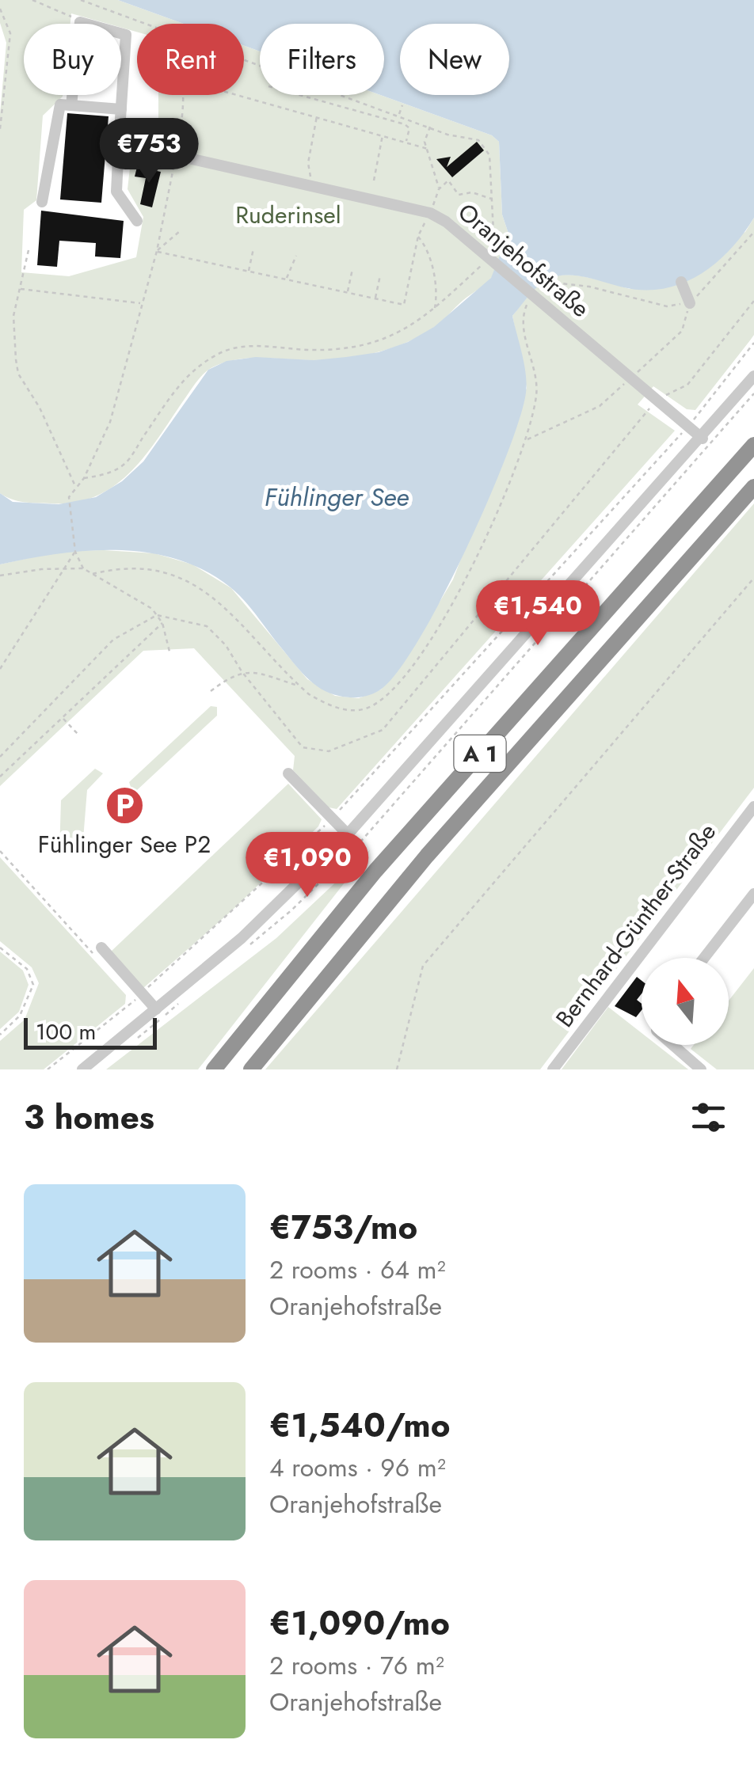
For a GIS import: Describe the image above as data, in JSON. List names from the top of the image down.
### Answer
{
  "streets": {
    "highway": ["A 1"],
    "street": ["Oranjehofstraße", "Bernhard-Günther-Straße"]
  },
  "water": ["Fühlinger See"],
  "parks": ["Ruderinsel"],
  "places": {
    "parking": ["Fühlinger See P2"]
  },
  "scale_bar": "100 m",
  "north": "top",
  "page": {
    "chip": [
      "Buy",
      "Rent",
      "Filters",
      "New"
    ],
    "price": ["€753", "€1,540", "€1,090"],
    "scale": "100 m",
    "heading": "3 homes",
    "list": [
      {
        "name": "€753/mo",
        "note": "2 rooms · 64 m² · Oranjehofstraße"
      },
      {
        "name": "€1,540/mo",
        "note": "4 rooms · 96 m² · Oranjehofstraße"
      },
      {
        "name": "€1,090/mo",
        "note": "2 rooms · 76 m² · Oranjehofstraße"
      }
    ]
  }
}
